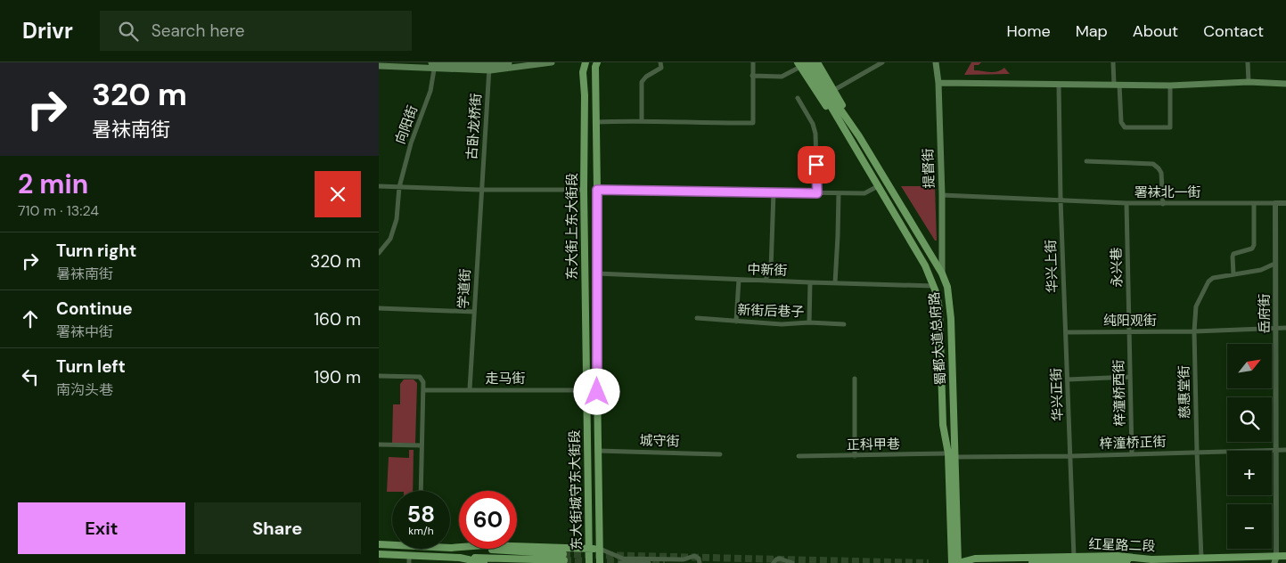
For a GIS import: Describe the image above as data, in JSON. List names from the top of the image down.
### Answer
{
  "streets": {
    "main road": [
      "提督街",
      "东大街上东大街段",
      "蜀都大道总府路",
      "东大街城守东大街段",
      "红星路二段"
    ],
    "street": [
      "向阳街",
      "古卧龙桥街",
      "署袜北一街",
      "华兴上街",
      "永兴巷",
      "中新街",
      "学道街",
      "新街后巷子",
      "岳府街",
      "纯阳观街",
      "走马街",
      "慈惠堂街",
      "梓潼桥西街",
      "华兴正街",
      "城守街",
      "梓潼桥正街",
      "正科甲巷"
    ]
  },
  "crossings": [
    ["古卧龙桥街", "学道街"],
    ["提督街", "署袜北一街"],
    ["提督街", "蜀都大道总府路"],
    ["署袜北一街", "华兴上街"],
    ["署袜北一街", "永兴巷"],
    ["署袜北一街", "岳府街"],
    ["东大街上东大街段", "中新街"],
    ["东大街上东大街段", "走马街"],
    ["东大街上东大街段", "东大街城守东大街段"],
    ["华兴上街", "纯阳观街"],
    ["华兴上街", "华兴正街"],
    ["永兴巷", "纯阳观街"],
    ["永兴巷", "梓潼桥西街"],
    ["中新街", "蜀都大道总府路"],
    ["学道街", "走马街"],
    ["岳府街", "纯阳观街"],
    ["岳府街", "梓潼桥正街"],
    ["岳府街", "红星路二段"],
    ["纯阳观街", "慈惠堂街"],
    ["纯阳观街", "梓潼桥西街"],
    ["纯阳观街", "华兴正街"],
    ["蜀都大道总府路", "梓潼桥正街"],
    ["蜀都大道总府路", "正科甲巷"],
    ["蜀都大道总府路", "红星路二段"],
    ["走马街", "东大街城守东大街段"],
    ["慈惠堂街", "梓潼桥正街"],
    ["慈惠堂街", "红星路二段"],
    ["梓潼桥西街", "梓潼桥正街"],
    ["华兴正街", "梓潼桥正街"],
    ["华兴正街", "红星路二段"],
    ["城守街", "东大街城守东大街段"],
    ["梓潼桥正街", "正科甲巷"]
  ],
  "north": "top right",
  "page": {
    "header": "Drivr",
    "search": "Search here",
    "nav": [
      "Home",
      "Map",
      "About",
      "Contact"
    ],
    "turn": ["320 m", "暑袜南街"],
    "heading": ["2 min", "710 m · 13:24"],
    "list": [
      {
        "name": "Turn right",
        "note": "暑袜南街",
        "value": "320 m"
      },
      {
        "name": "Continue",
        "note": "署袜中街",
        "value": "160 m"
      },
      {
        "name": "Turn left",
        "note": "南沟头巷",
        "value": "190 m"
      }
    ],
    "map_buttons": ["+", "−"],
    "speed": "58 km/h",
    "limit": "60",
    "buttons": ["Exit", "Share"]
  }
}
